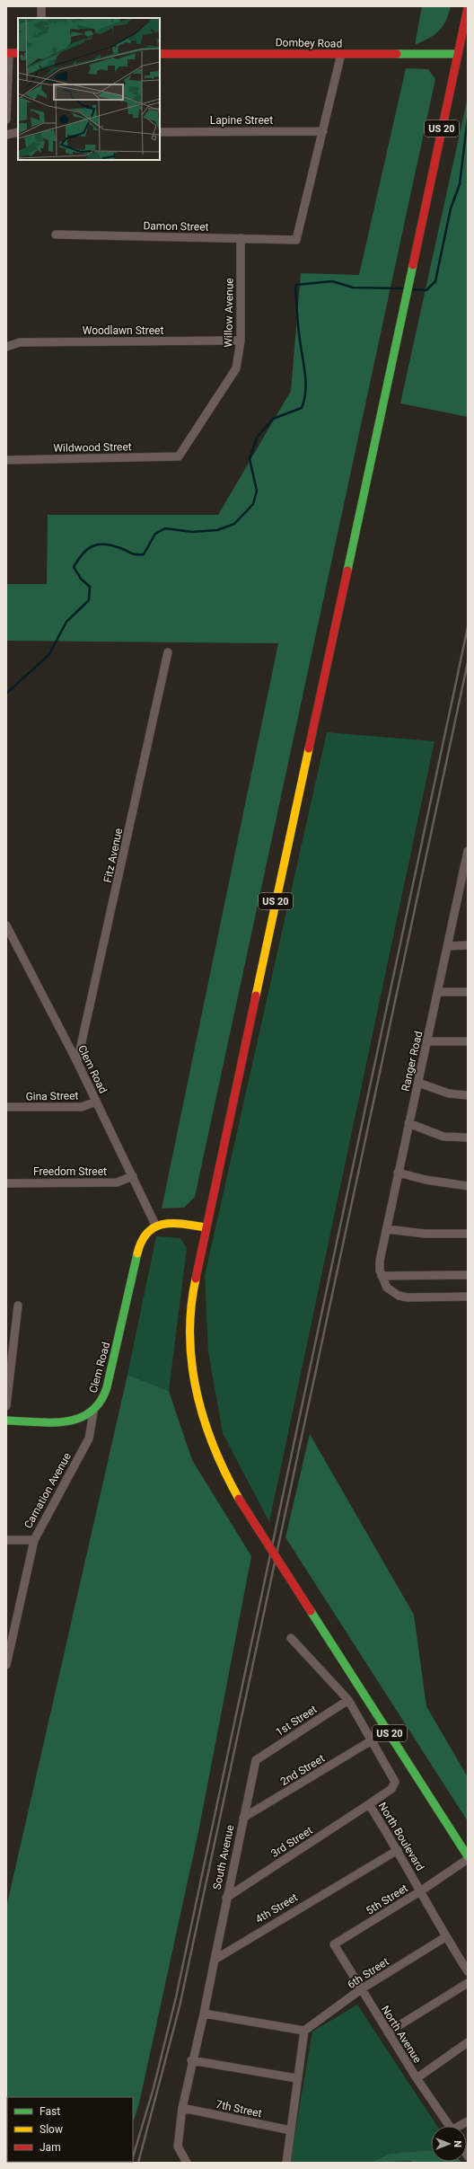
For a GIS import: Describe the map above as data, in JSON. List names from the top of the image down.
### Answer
{
  "streets": {
    "main road": ["Dombey Road", "US 20", "Clem Road"],
    "street": [
      "Lapine Street",
      "Damon Street",
      "Willow Avenue",
      "Woodlawn Street",
      "Wildwood Street",
      "Fitz Avenue",
      "Ranger Road",
      "Gina Street",
      "Freedom Street",
      "Carnation Avenue",
      "1st Street",
      "2nd Street",
      "North Boulevard",
      "3rd Street",
      "South Avenue",
      "5th Street",
      "4th Street",
      "6th Street",
      "North Avenue",
      "7th Street"
    ]
  },
  "crossings": [
    ["Dombey Road", "US 20"],
    ["Lapine Street", "Damon Street"],
    ["US 20", "5th Street"],
    ["Damon Street", "Willow Avenue"],
    ["Willow Avenue", "Woodlawn Street"],
    ["Willow Avenue", "Wildwood Street"],
    ["Fitz Avenue", "Clem Road"],
    ["Clem Road", "Gina Street"],
    ["Clem Road", "Freedom Street"],
    ["Clem Road", "Carnation Avenue"],
    ["1st Street", "North Boulevard"],
    ["1st Street", "South Avenue"],
    ["2nd Street", "North Boulevard"],
    ["2nd Street", "South Avenue"],
    ["North Boulevard", "3rd Street"],
    ["North Boulevard", "5th Street"],
    ["North Boulevard", "4th Street"],
    ["North Boulevard", "6th Street"],
    ["3rd Street", "South Avenue"],
    ["South Avenue", "4th Street"],
    ["5th Street", "North Avenue"],
    ["6th Street", "North Avenue"]
  ],
  "legend": ["Fast", "Slow", "Jam"],
  "north": "right"
}
